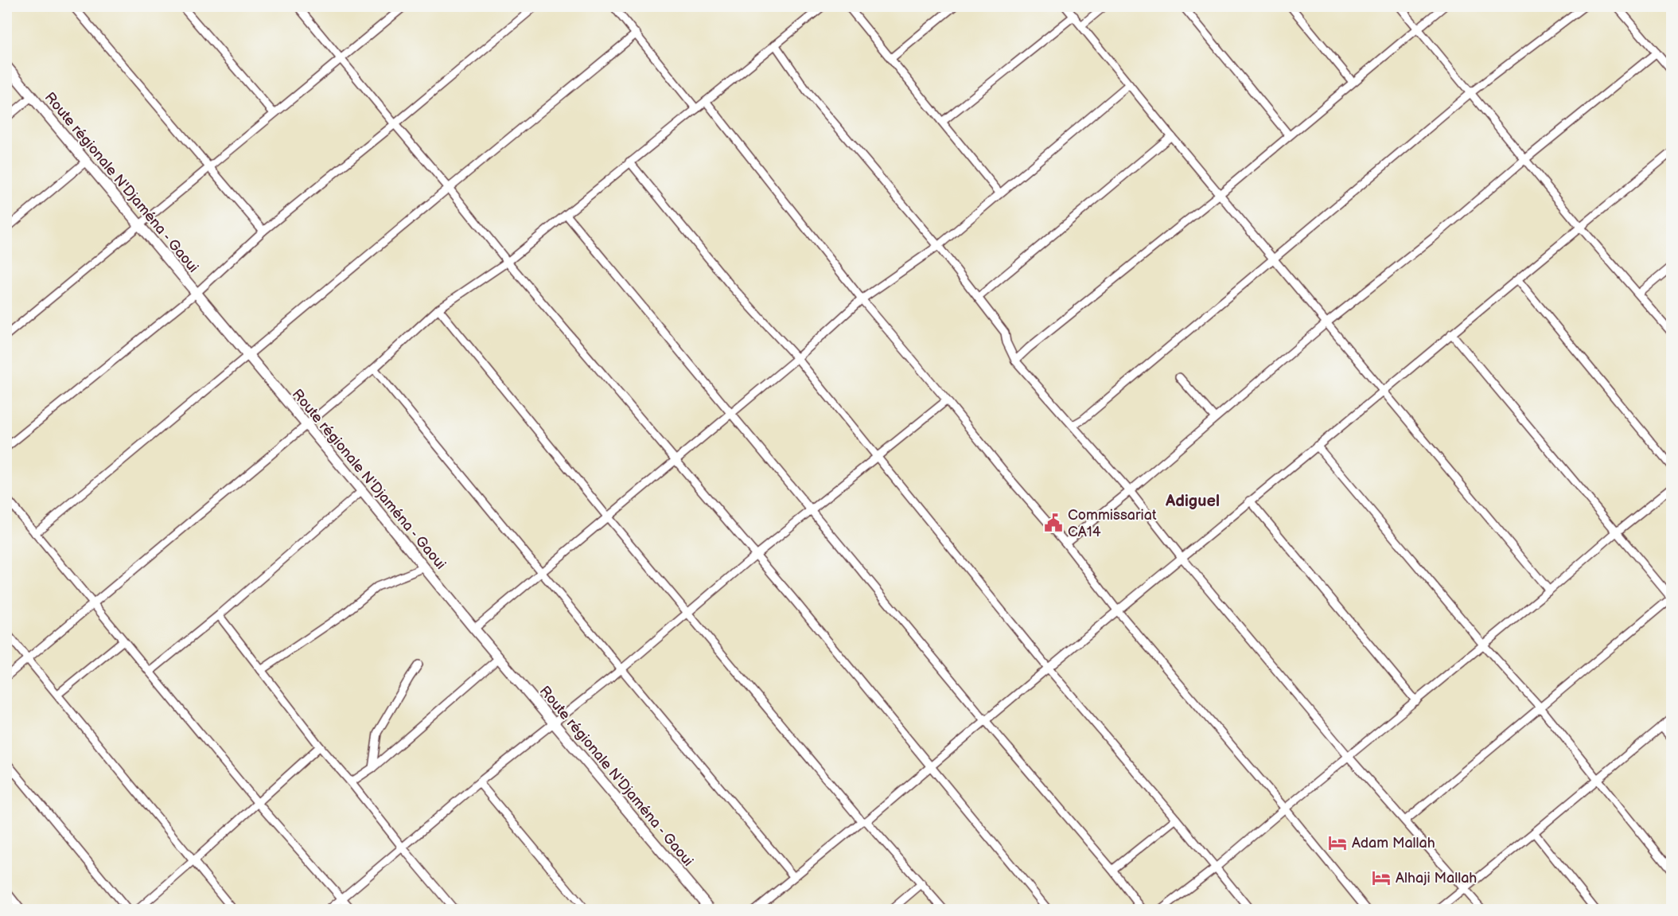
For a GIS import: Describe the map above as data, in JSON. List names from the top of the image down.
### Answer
{
  "streets": {
    "street": ["Route régionale N'Djaména - Gaoui"]
  },
  "districts": ["Adiguel"],
  "places": {
    "public building": ["Commissariat CA14"],
    "hotel": ["Adam Mallah", "Alhaji Mallah"]
  }
}
